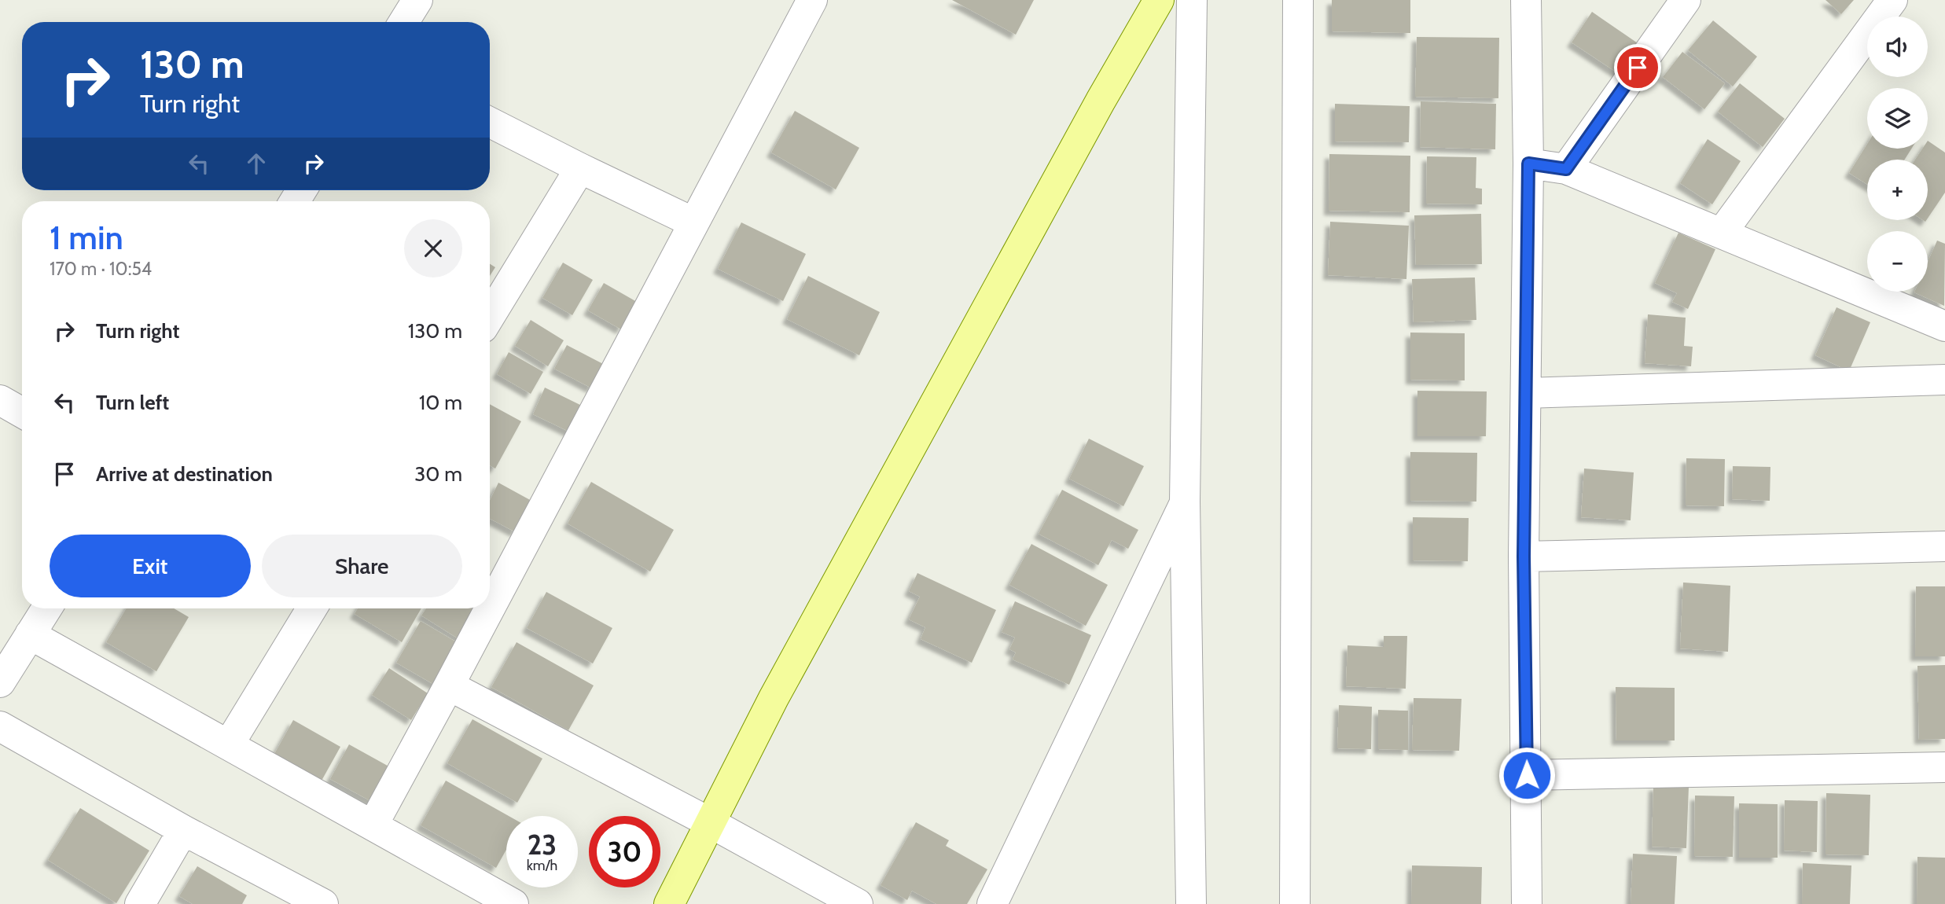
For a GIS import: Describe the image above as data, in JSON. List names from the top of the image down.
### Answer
{
  "page": {
    "map_buttons": ["+", "−"],
    "turn": ["130 m", "Turn right"],
    "heading": ["1 min", "170 m · 10:54"],
    "list": [
      {
        "name": "Turn right",
        "value": "130 m"
      },
      {
        "name": "Turn left",
        "value": "10 m"
      },
      {
        "name": "Arrive at destination",
        "value": "30 m"
      }
    ],
    "buttons": ["Exit", "Share"],
    "speed": "23 km/h",
    "limit": "30"
  }
}
